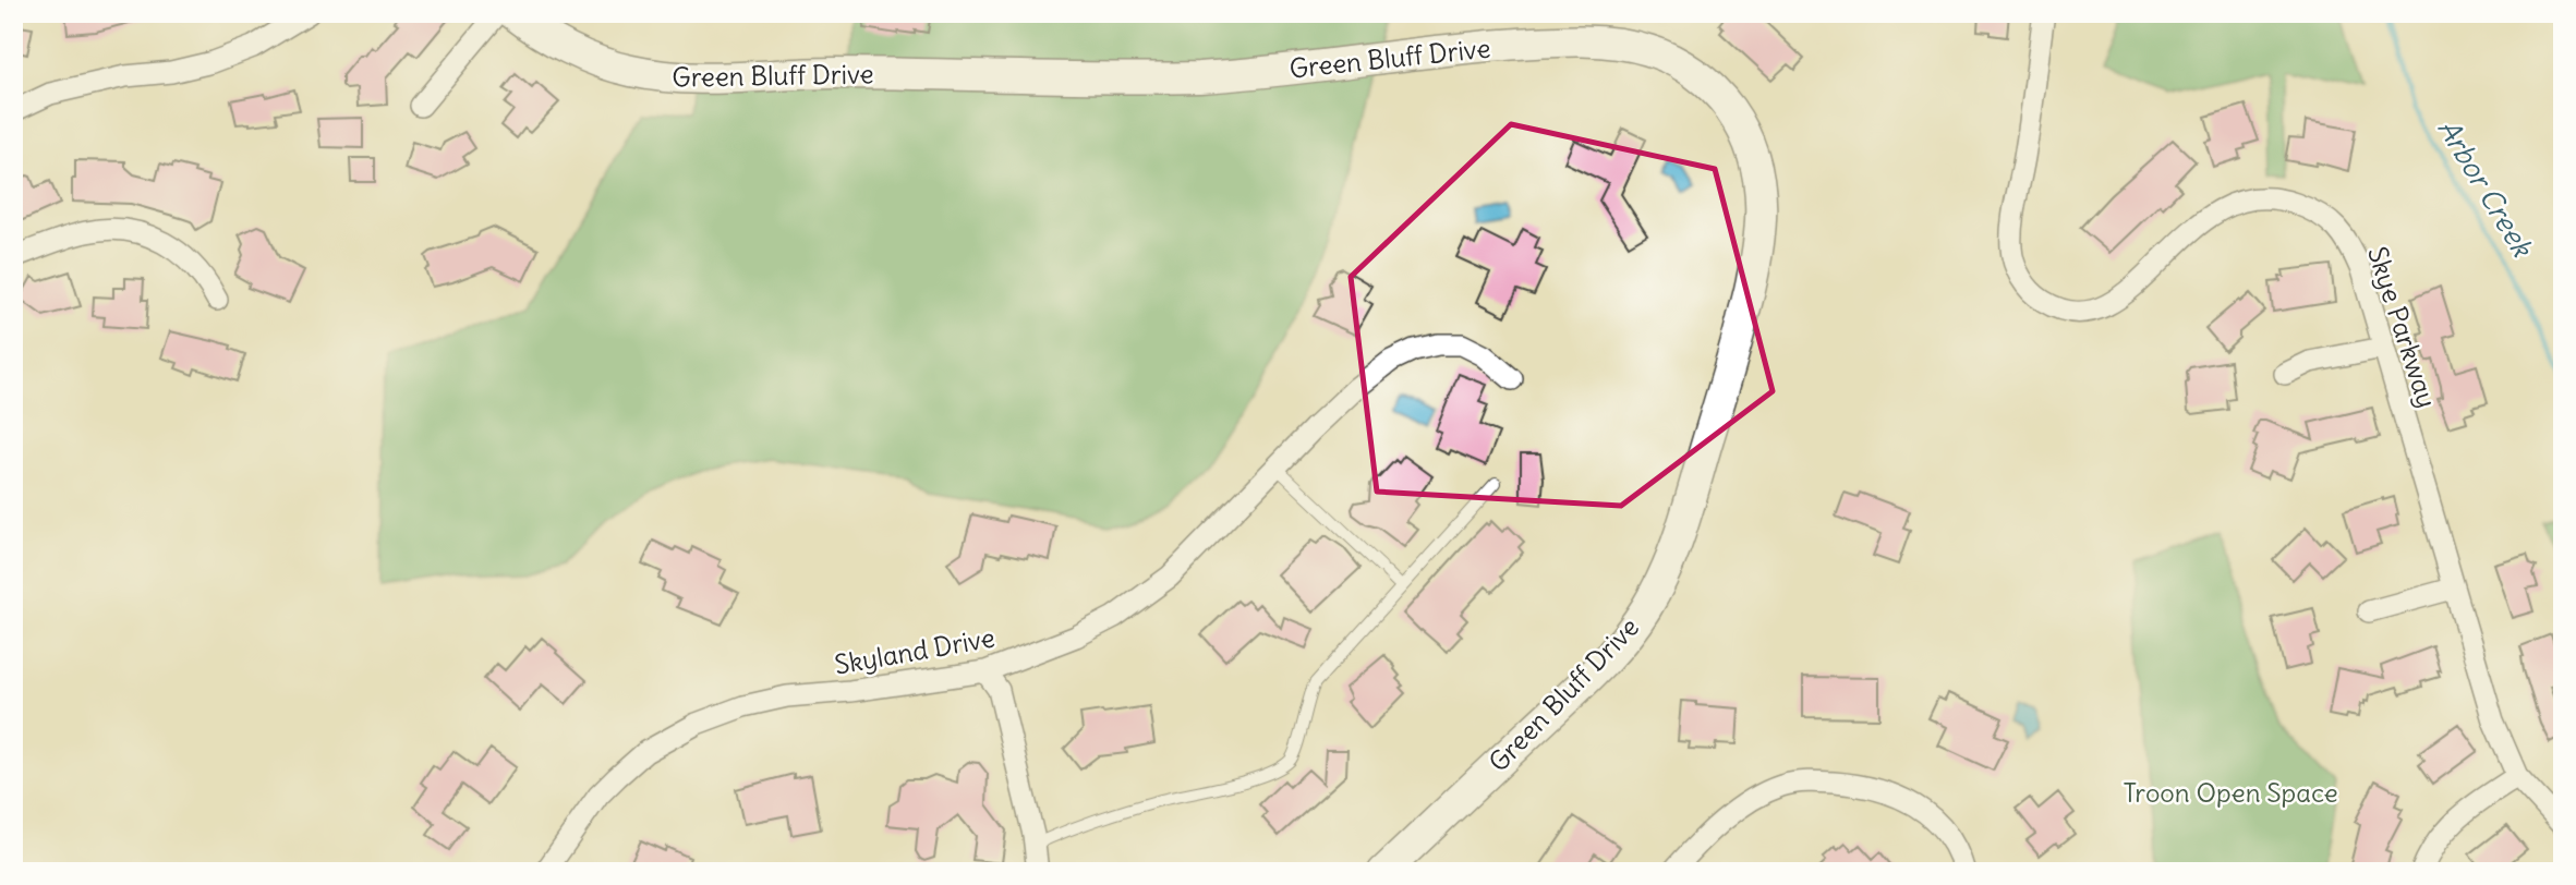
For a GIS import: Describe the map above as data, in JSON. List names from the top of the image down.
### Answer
{
  "streets": {
    "street": ["Green Bluff Drive", "Skye Parkway", "Skyland Drive"]
  },
  "water": ["Arbor Creek"],
  "parks": ["Troon Open Space"]
}
